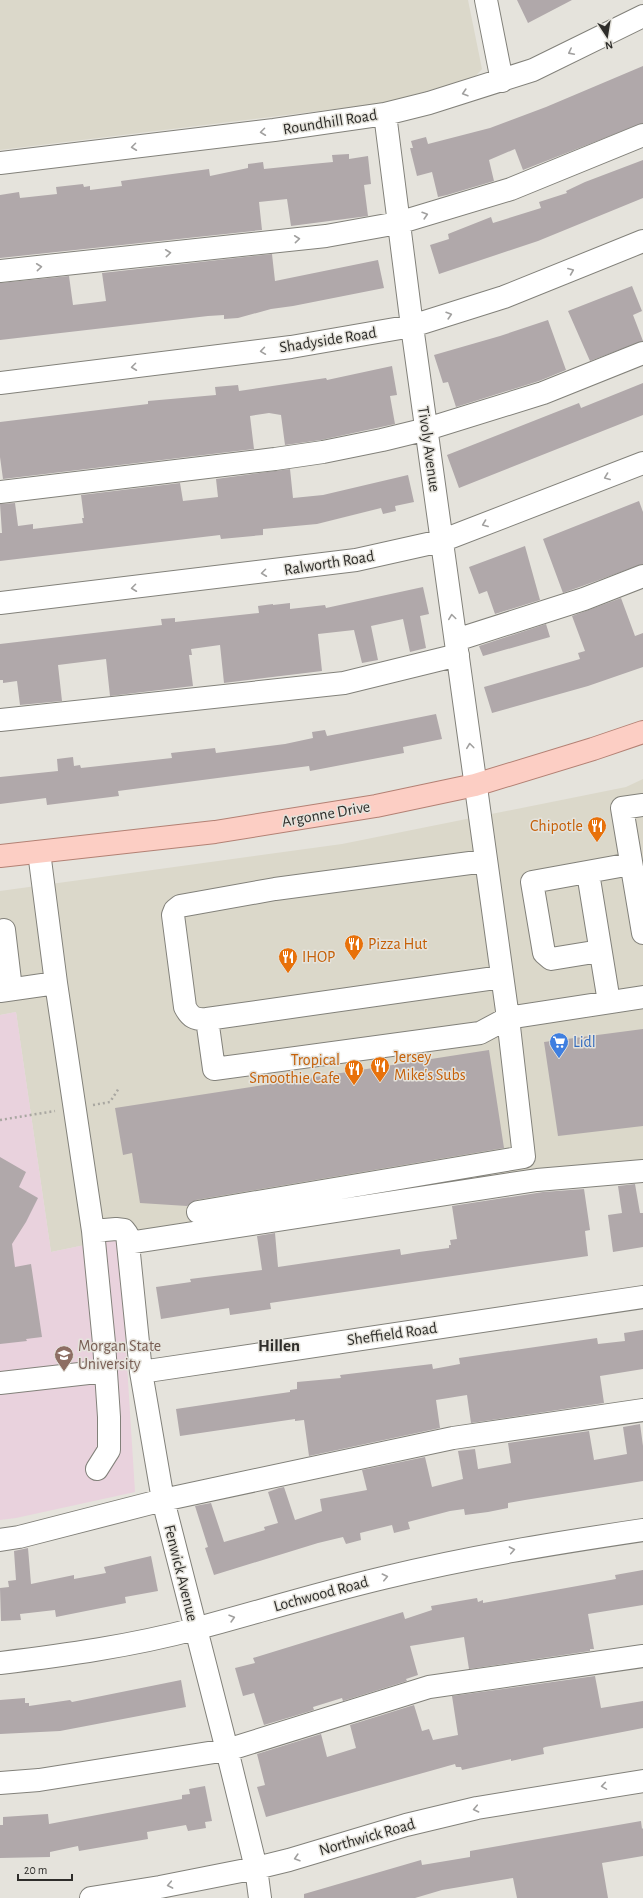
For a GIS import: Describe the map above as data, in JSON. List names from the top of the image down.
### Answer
{
  "streets": {
    "main road": ["Argonne Drive"],
    "street": [
      "Roundhill Road",
      "Shadyside Road",
      "Tivoly Avenue",
      "Ralworth Road",
      "Sheffield Road",
      "Fenwick Avenue",
      "Lochwood Road",
      "Northwick Road"
    ]
  },
  "crossings": [
    ["Roundhill Road", "Tivoly Avenue"],
    ["Shadyside Road", "Tivoly Avenue"],
    ["Tivoly Avenue", "Ralworth Road"],
    ["Tivoly Avenue", "Argonne Drive"],
    ["Sheffield Road", "Fenwick Avenue"],
    ["Fenwick Avenue", "Lochwood Road"],
    ["Fenwick Avenue", "Northwick Road"]
  ],
  "districts": ["Hillen"],
  "places": {
    "restaurant": [
      "Chipotle",
      "Pizza Hut",
      "IHOP",
      "Jersey Mike's Subs",
      "Tropical Smoothie Cafe"
    ],
    "supermarket": ["Lidl"],
    "school or university": ["Morgan State University"]
  },
  "scale_bar": "20 m",
  "north": "bottom"
}
